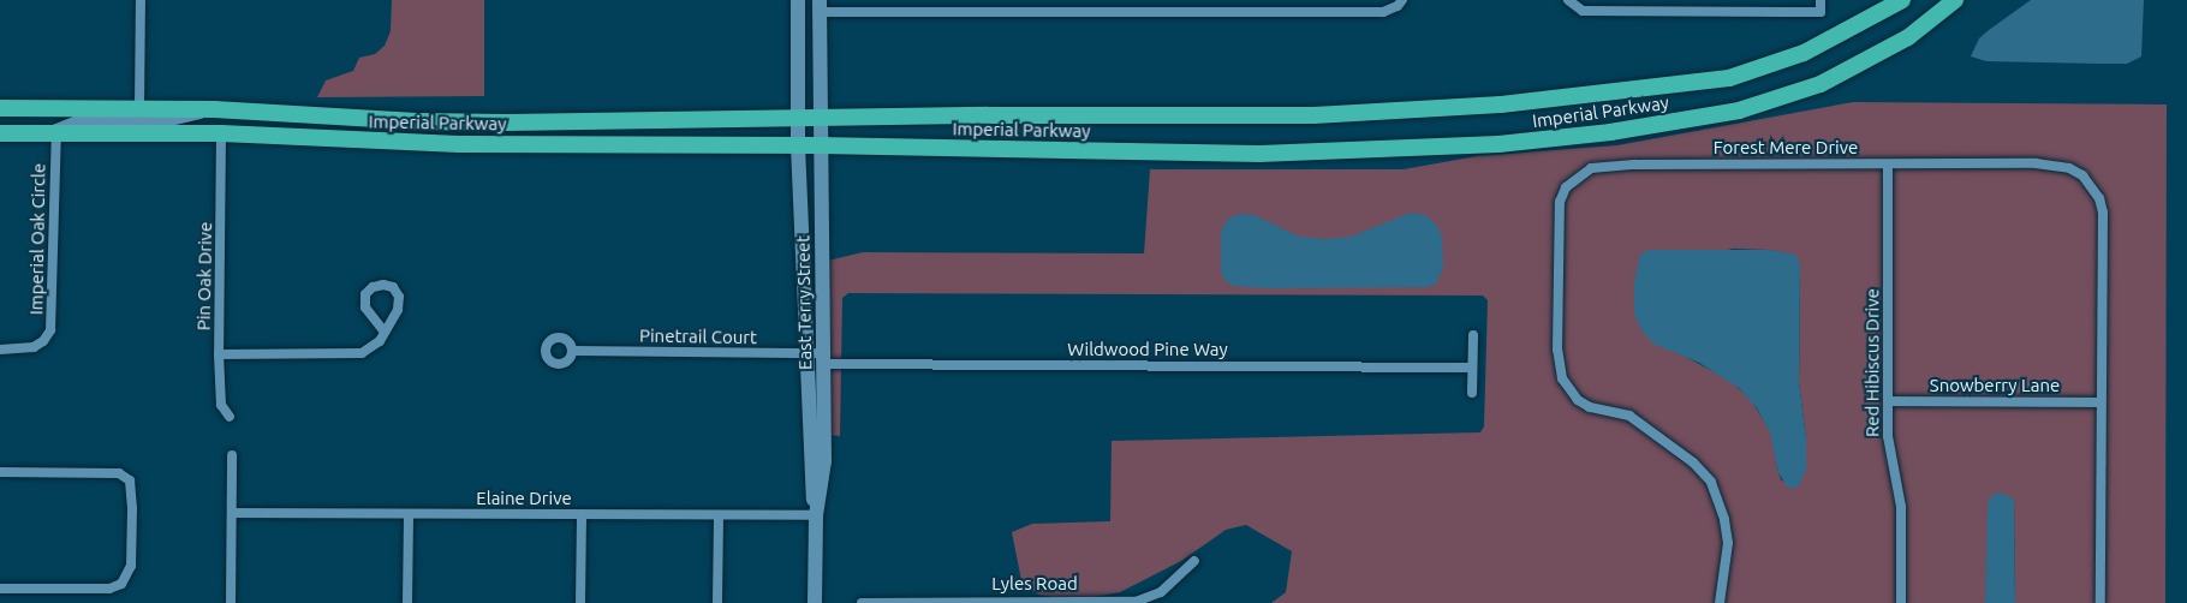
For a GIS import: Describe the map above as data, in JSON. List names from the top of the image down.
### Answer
{
  "streets": {
    "main road": ["Imperial Parkway"],
    "street": [
      "Forest Mere Drive",
      "Imperial Oak Circle",
      "Pin Oak Drive",
      "East Terry Street",
      "Pinetrail Court",
      "Wildwood Pine Way",
      "Red Hibiscus Drive",
      "Snowberry Lane",
      "Elaine Drive",
      "Lyles Road"
    ]
  },
  "crossings": [
    ["Imperial Parkway", "Imperial Oak Circle"],
    ["Imperial Parkway", "Pin Oak Drive"],
    ["Imperial Parkway", "East Terry Street"],
    ["Forest Mere Drive", "Red Hibiscus Drive"],
    ["Forest Mere Drive", "Snowberry Lane"],
    ["East Terry Street", "Pinetrail Court"],
    ["East Terry Street", "Wildwood Pine Way"],
    ["East Terry Street", "Elaine Drive"],
    ["Pinetrail Court", "Wildwood Pine Way"],
    ["Red Hibiscus Drive", "Snowberry Lane"]
  ]
}
